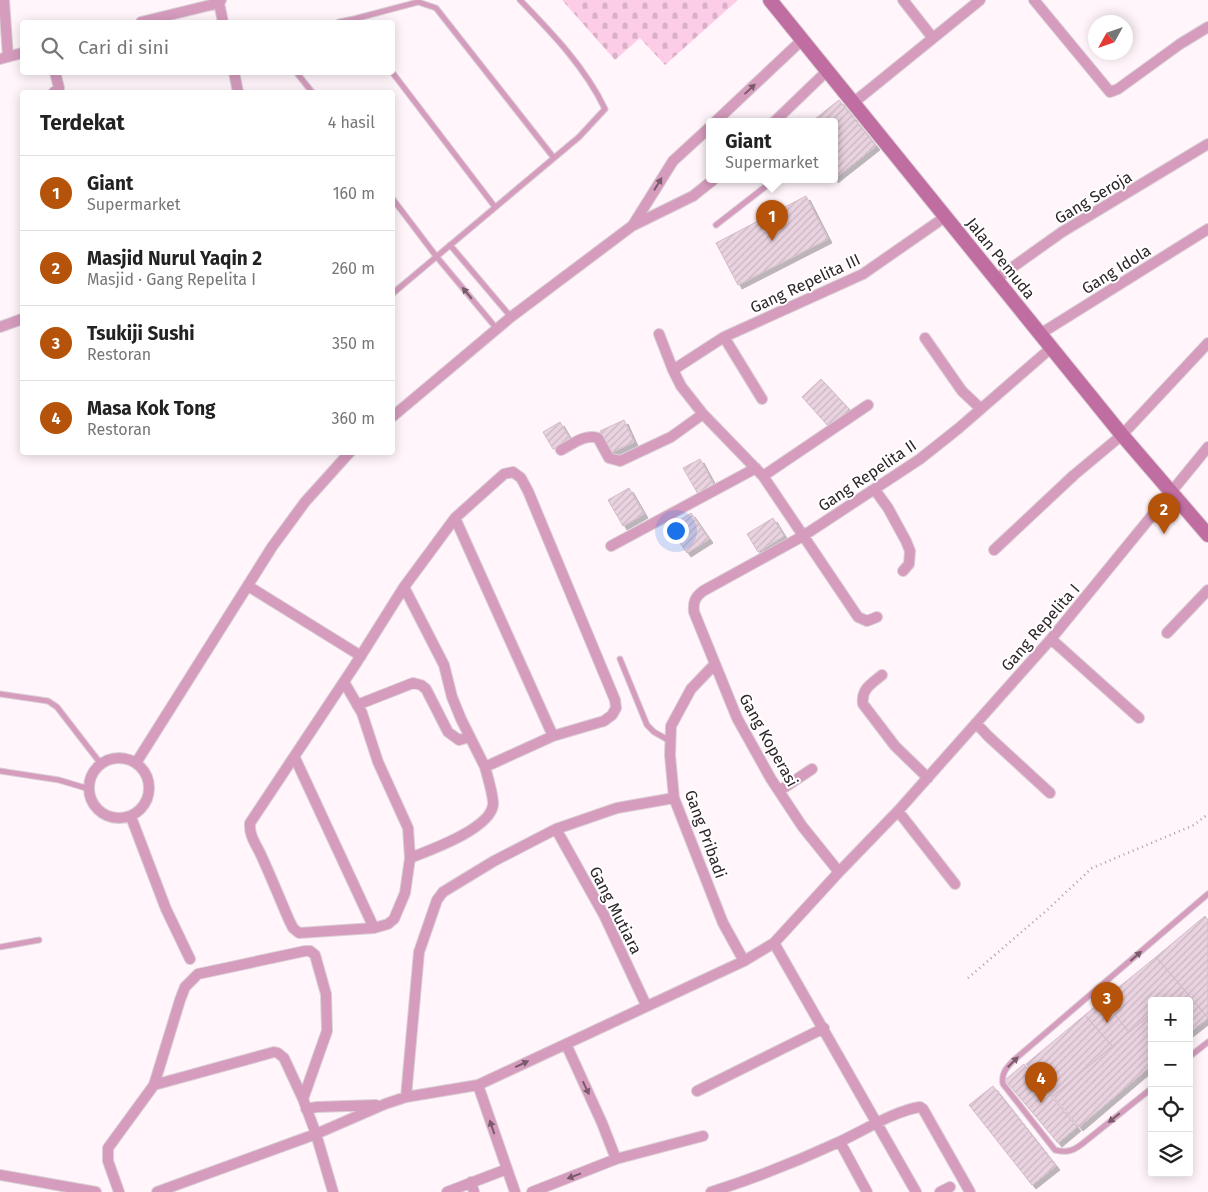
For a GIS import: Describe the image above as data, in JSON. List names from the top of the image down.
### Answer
{
  "streets": {
    "main road": ["Jalan Pemuda"],
    "street": [
      "Gang Seroja",
      "Gang Idola",
      "Gang Repelita III",
      "Gang Repelita II",
      "Gang Repelita I",
      "Gang Koperasi",
      "Gang Pribadi",
      "Gang Mutiara"
    ]
  },
  "crossings": [
    ["Gang Seroja", "Jalan Pemuda"],
    ["Jalan Pemuda", "Gang Idola"],
    ["Jalan Pemuda", "Gang Repelita III"],
    ["Jalan Pemuda", "Gang Repelita II"],
    ["Jalan Pemuda", "Gang Repelita I"],
    ["Gang Repelita II", "Gang Koperasi"],
    ["Gang Repelita I", "Gang Koperasi"],
    ["Gang Repelita I", "Gang Pribadi"],
    ["Gang Repelita I", "Gang Mutiara"],
    ["Gang Koperasi", "Gang Pribadi"]
  ],
  "north": "bottom left",
  "page": {
    "search": "Cari di sini",
    "heading": ["Terdekat", "4 hasil"],
    "popup": ["Giant", "Supermarket"],
    "list": [
      {
        "mark": "1",
        "name": "Giant",
        "note": "Supermarket",
        "value": "160 m"
      },
      {
        "mark": "2",
        "name": "Masjid Nurul Yaqin 2",
        "note": "Masjid · Gang Repelita I",
        "value": "260 m"
      },
      {
        "mark": "3",
        "name": "Tsukiji Sushi",
        "note": "Restoran",
        "value": "350 m"
      },
      {
        "mark": "4",
        "name": "Masa Kok Tong",
        "note": "Restoran",
        "value": "360 m"
      }
    ],
    "pins": [
      "1",
      "2",
      "3",
      "4"
    ],
    "map_buttons": ["+", "−"]
  }
}
